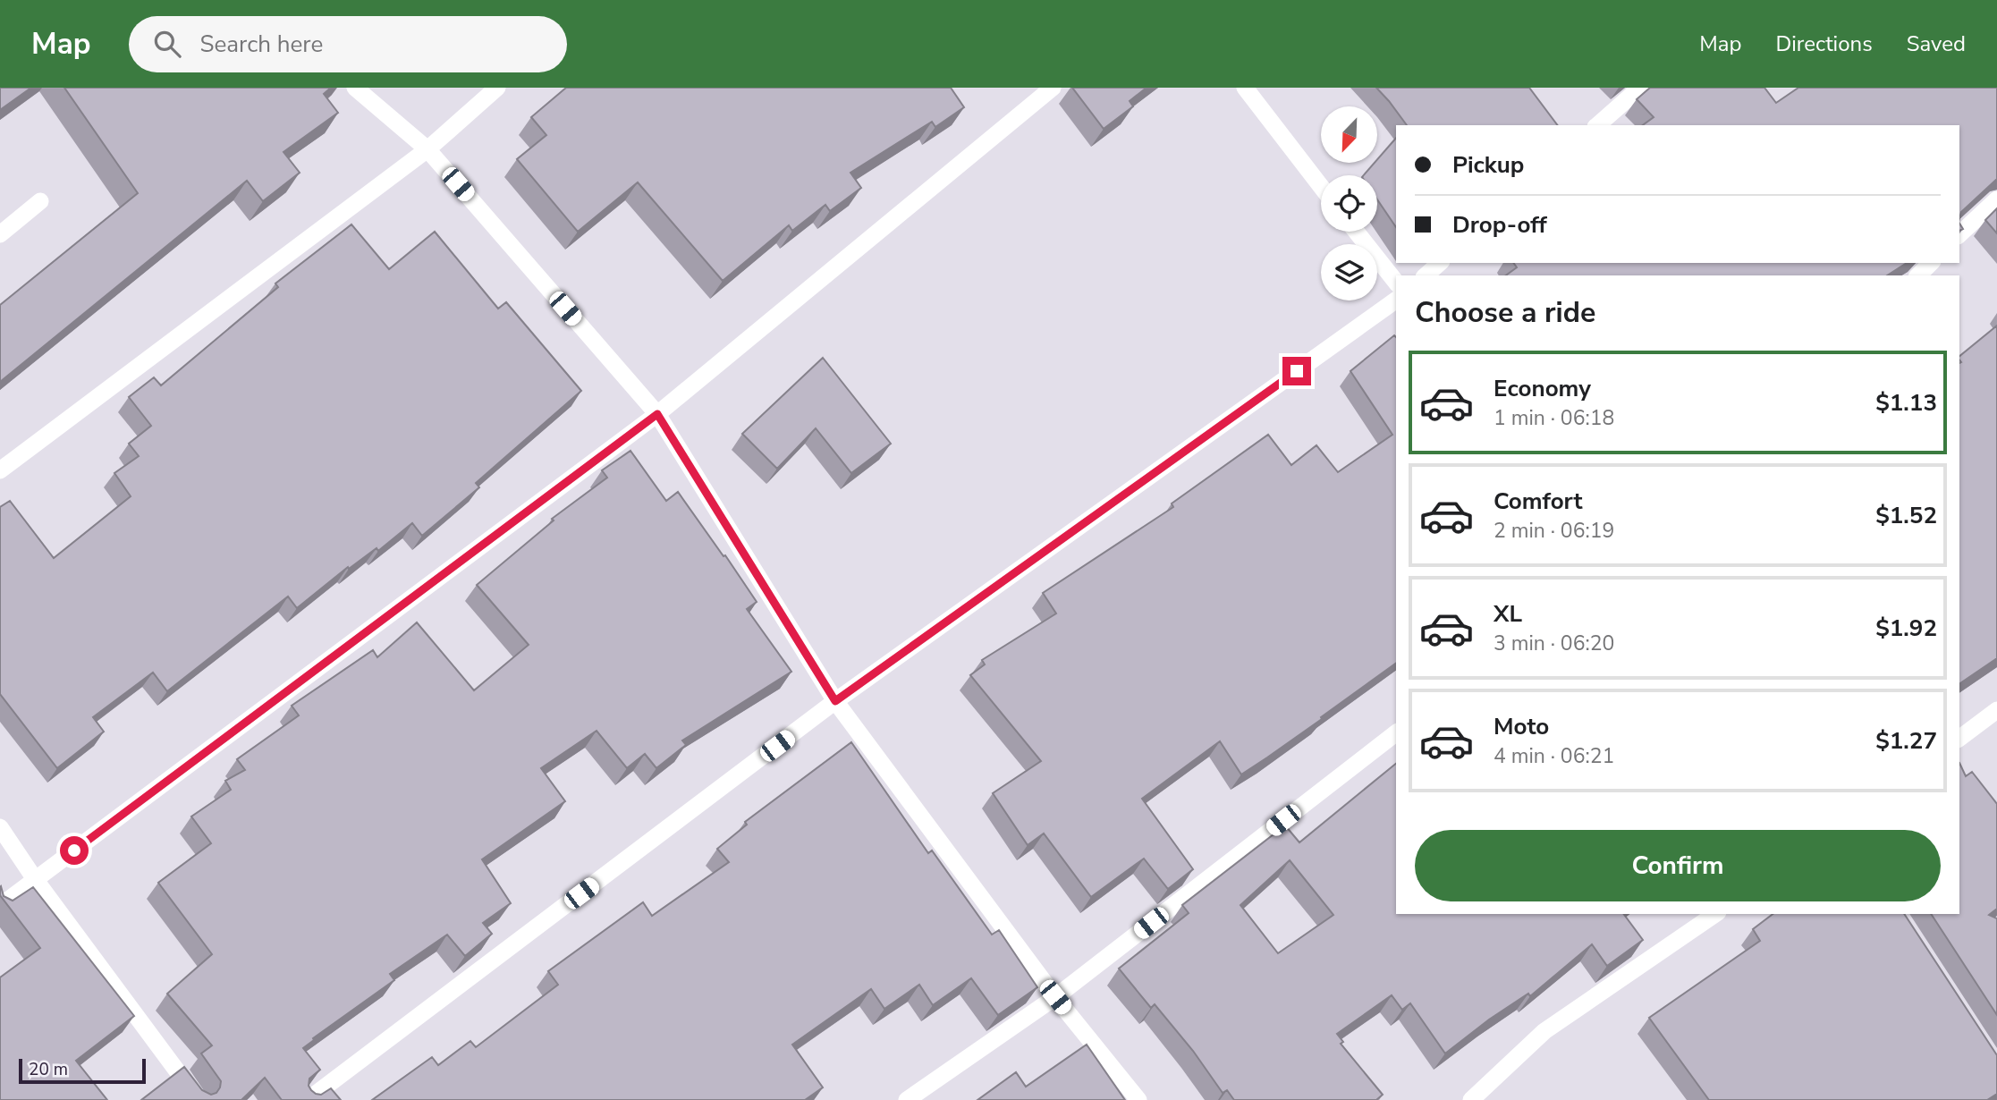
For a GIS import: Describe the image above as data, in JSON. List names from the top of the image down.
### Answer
{
  "scale_bar": "20 m",
  "north": "bottom left",
  "page": {
    "header": "Map",
    "search": "Search here",
    "nav": ["Map", "Directions", "Saved"],
    "banner": ["Pickup", "Drop-off"],
    "heading": "Choose a ride",
    "list": [
      {
        "name": "Economy",
        "note": "1 min · 06:18",
        "value": "$1.13"
      },
      {
        "name": "Comfort",
        "note": "2 min · 06:19",
        "value": "$1.52"
      },
      {
        "name": "XL",
        "note": "3 min · 06:20",
        "value": "$1.92"
      },
      {
        "name": "Moto",
        "note": "4 min · 06:21",
        "value": "$1.27"
      }
    ],
    "buttons": "Confirm",
    "scale": "20 m"
  }
}
